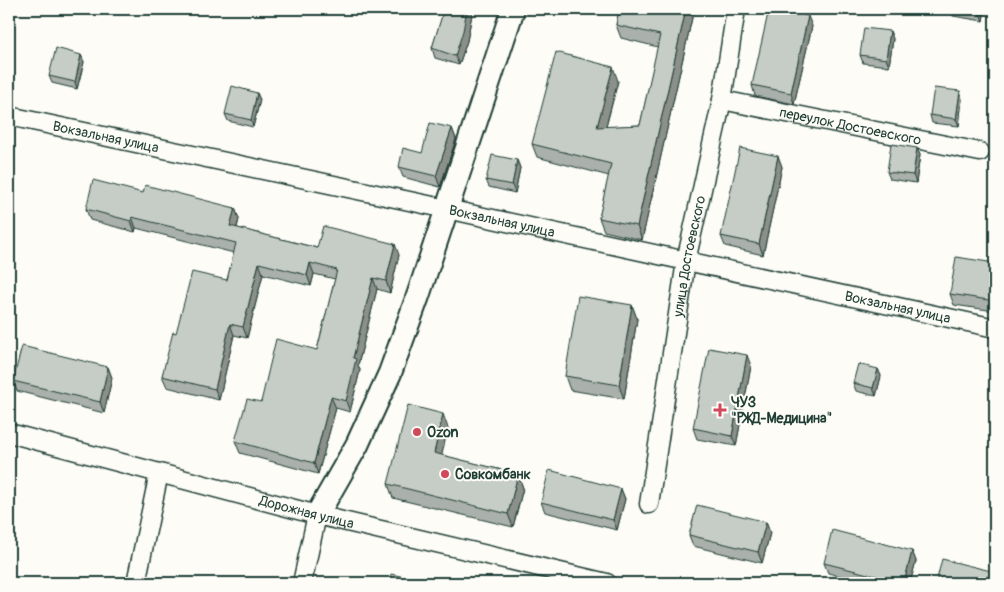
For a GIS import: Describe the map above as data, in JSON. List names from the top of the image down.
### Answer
{
  "streets": {
    "street": [
      "переулок Достоевского",
      "Вокзальная улица",
      "улица Достоевского",
      "Дорожная улица"
    ]
  },
  "crossings": [
    ["переулок Достоевского", "улица Достоевского"],
    ["Вокзальная улица", "улица Достоевского"]
  ],
  "places": {
    "health": ["ЧУЗ \"РЖД-Медицина\""],
    "other": ["Ozon", "Совкомбанк"]
  }
}
